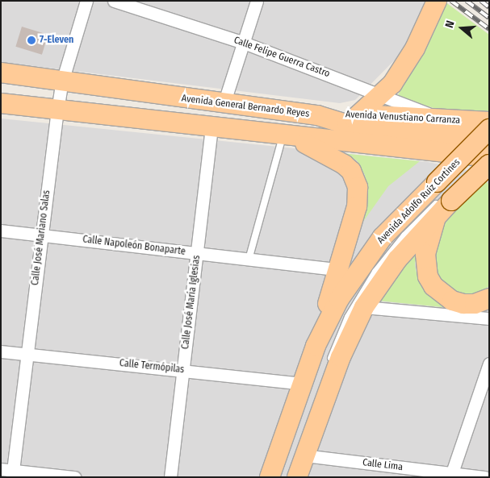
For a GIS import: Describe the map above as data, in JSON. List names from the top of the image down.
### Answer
{
  "streets": {
    "main road": ["Avenida General Bernardo Reyes", "Avenida Venustiano Carranza", "Avenida Adolfo Ruíz Cortines"],
    "street": [
      "Calle Felipe Guerra Castro",
      "Calle José Mariano Salas",
      "Calle Napoleón Bonaparte",
      "Calle José María Iglesias",
      "Calle Termópilas",
      "Calle Lima"
    ]
  },
  "crossings": [
    ["Calle Felipe Guerra Castro", "Avenida Venustiano Carranza"],
    ["Avenida General Bernardo Reyes", "Avenida Venustiano Carranza"],
    ["Avenida General Bernardo Reyes", "Calle José Mariano Salas"],
    ["Avenida Adolfo Ruíz Cortines", "Calle Termópilas"],
    ["Avenida Adolfo Ruíz Cortines", "Calle Lima"],
    ["Calle José Mariano Salas", "Calle Napoleón Bonaparte"],
    ["Calle José Mariano Salas", "Calle Termópilas"],
    ["Calle Napoleón Bonaparte", "Calle José María Iglesias"],
    ["Calle José María Iglesias", "Calle Termópilas"]
  ],
  "places": ["7-Eleven"],
  "north": "left"
}
